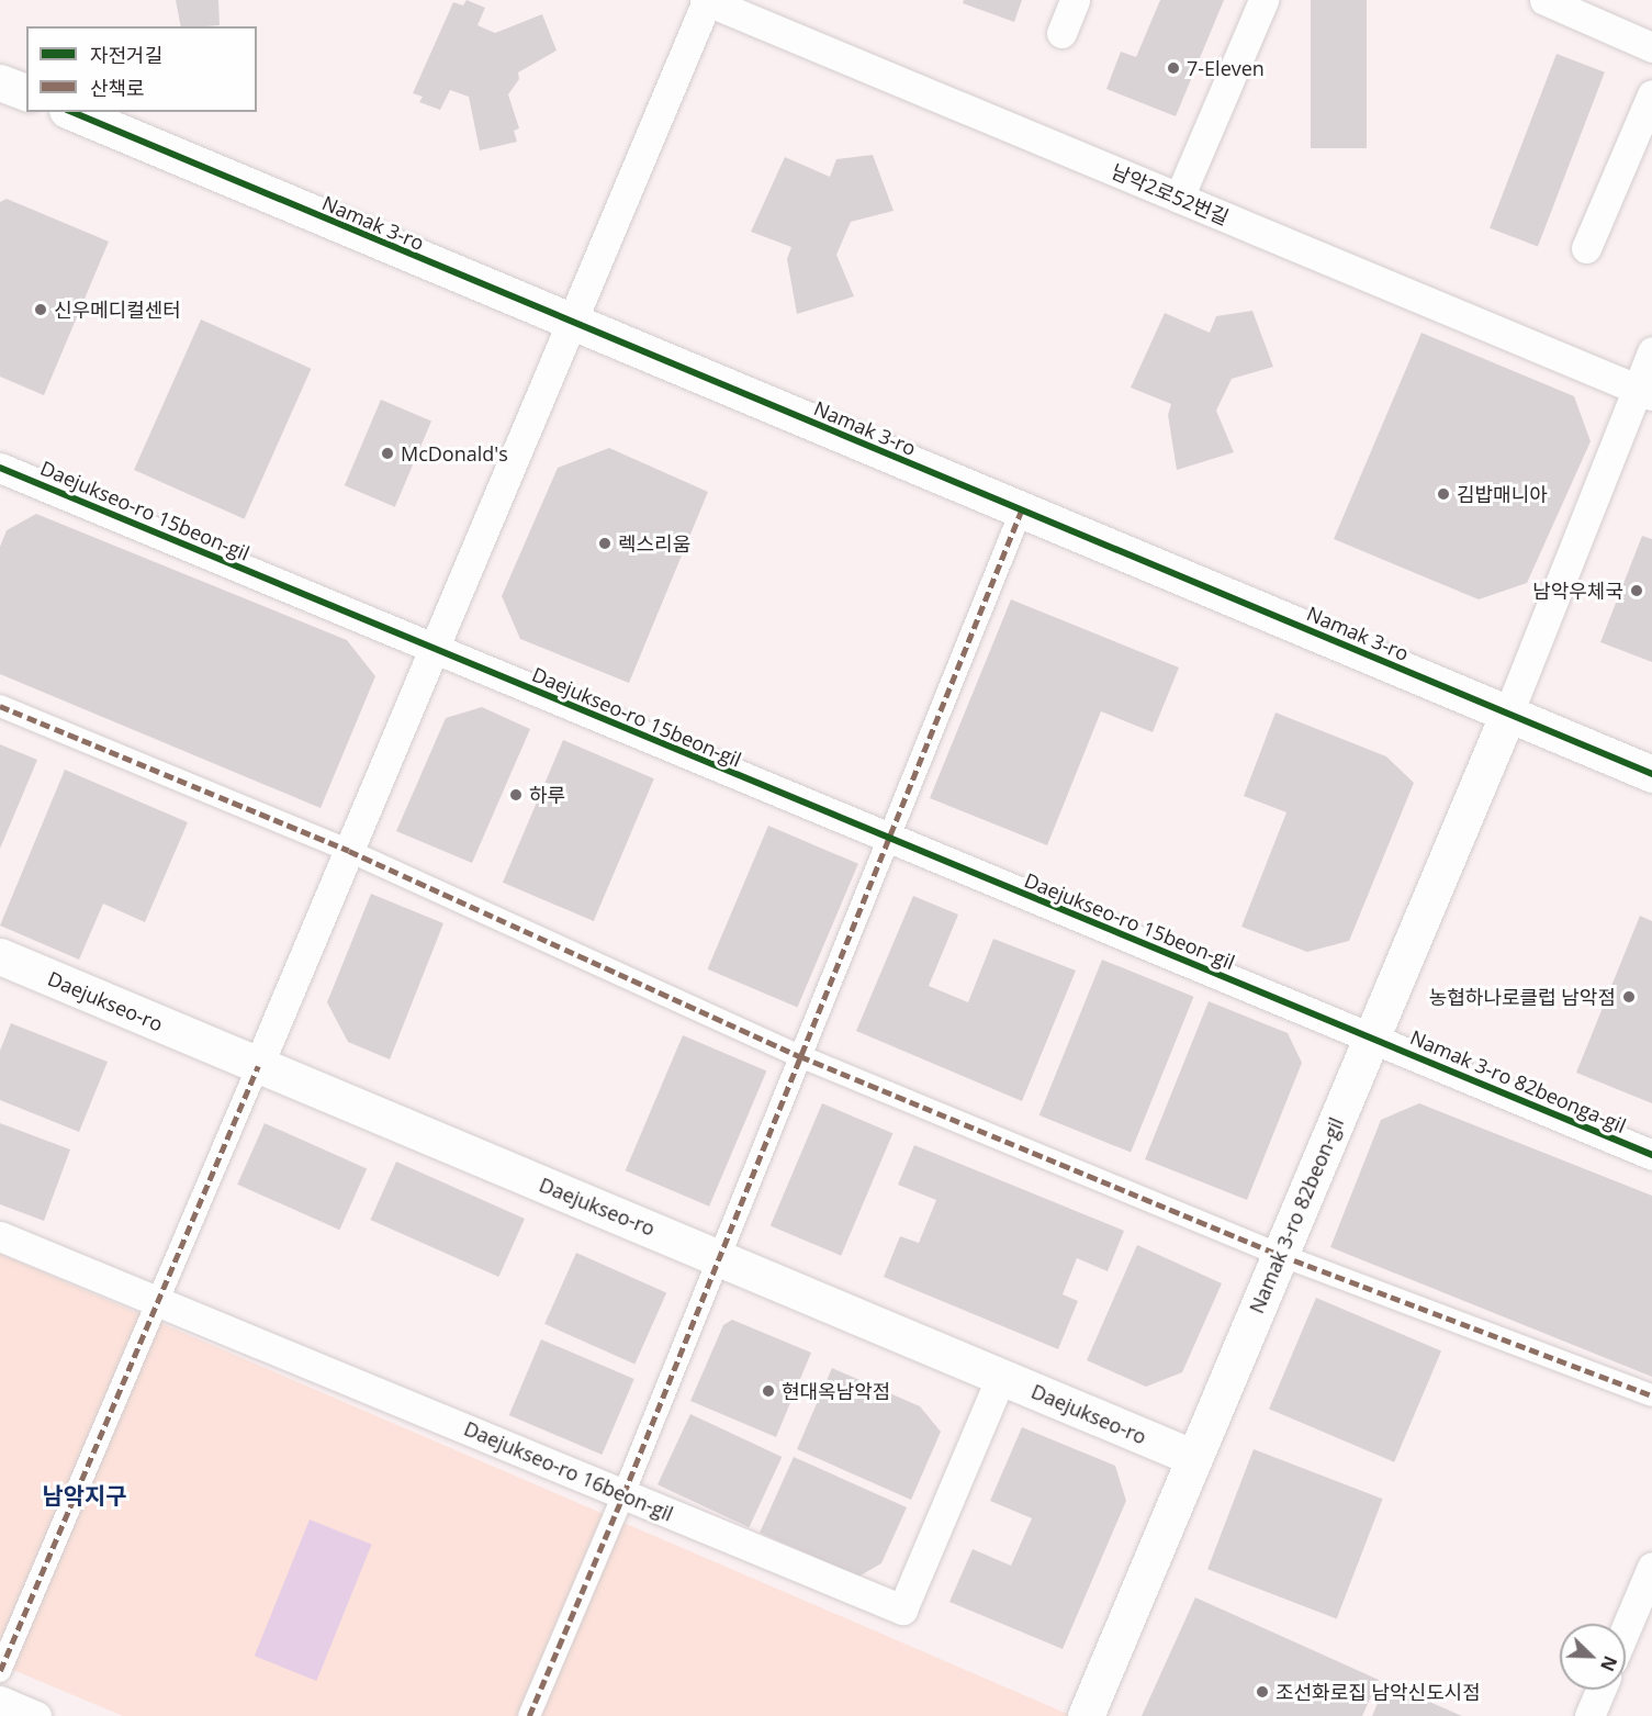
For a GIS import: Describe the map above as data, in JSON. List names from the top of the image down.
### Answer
{
  "streets": {
    "street": [
      "남악2로52번길",
      "Namak 3-ro",
      "Daejukseo-ro 15beon-gil",
      "Daejukseo-ro",
      "Namak 3-ro 82beonga-gil",
      "Namak 3-ro 82beon-gil",
      "Daejukseo-ro 16beon-gil"
    ]
  },
  "crossings": [
    ["Namak 3-ro", "Namak 3-ro 82beon-gil"],
    ["Daejukseo-ro 15beon-gil", "Namak 3-ro 82beonga-gil"],
    ["Daejukseo-ro 15beon-gil", "Namak 3-ro 82beon-gil"],
    ["Daejukseo-ro", "Namak 3-ro 82beon-gil"],
    ["Daejukseo-ro", "Daejukseo-ro 16beon-gil"],
    ["Namak 3-ro 82beonga-gil", "Namak 3-ro 82beon-gil"]
  ],
  "districts": ["남악지구"],
  "places": [
    "7-Eleven",
    "신우메디컬센터",
    "McDonald's",
    "김밥매니아",
    "렉스리움",
    "남악우체국",
    "하루",
    "농협하나로클럽 남악점",
    "현대옥남악점",
    "조선화로집 남악신도시점"
  ],
  "legend": ["자전거길", "산책로"],
  "north": "bottom right"
}
